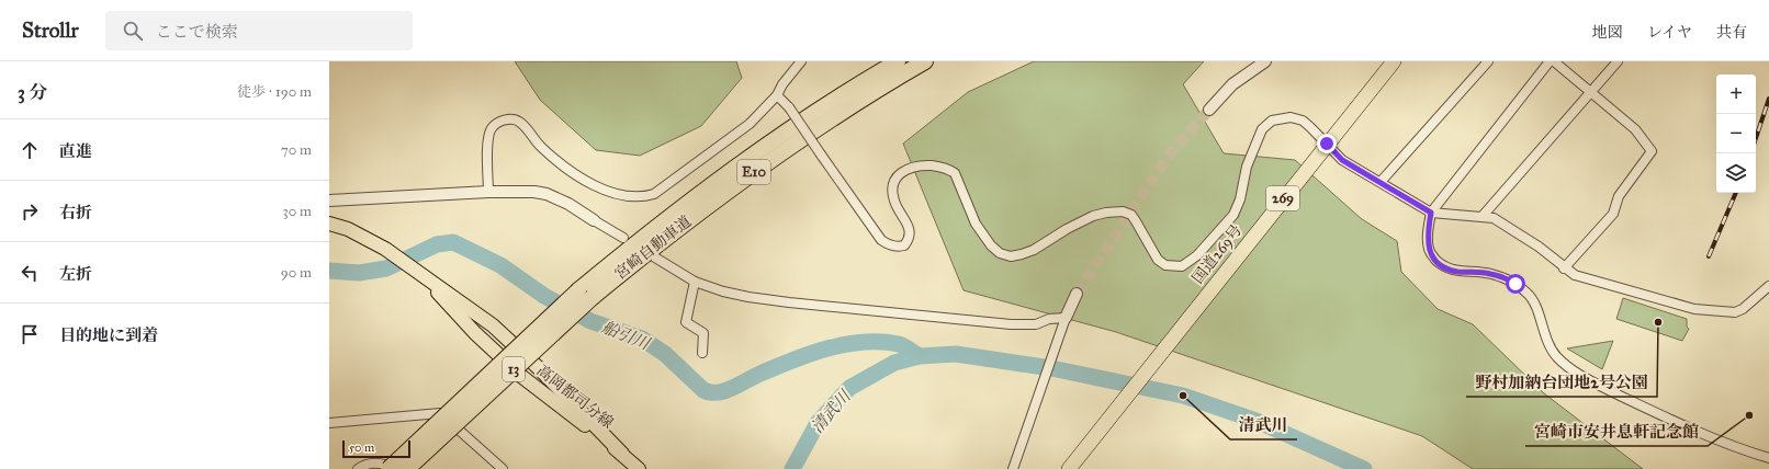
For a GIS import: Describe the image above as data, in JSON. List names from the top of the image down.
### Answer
{
  "streets": {
    "highway": [
      "E10",
      "269",
      "宮崎自動車道",
      "国道269号"
    ],
    "main road": ["13", "高岡都司分線"]
  },
  "water": ["船引川", "清武川"],
  "places": ["野村加納台団地2号公園", "清武川", "宮崎市安井息軒記念館"],
  "scale_bar": "50 m",
  "page": {
    "header": "Strollr",
    "search": "ここで検索",
    "nav": ["地図", "レイヤ", "共有"],
    "heading": ["3 分", "徒歩 · 190 m"],
    "map_buttons": ["+", "−"],
    "list": [
      ["直進", "70 m"],
      ["右折", "30 m"],
      ["左折", "90 m"],
      "目的地に到着"
    ],
    "scale": "50 m"
  }
}
